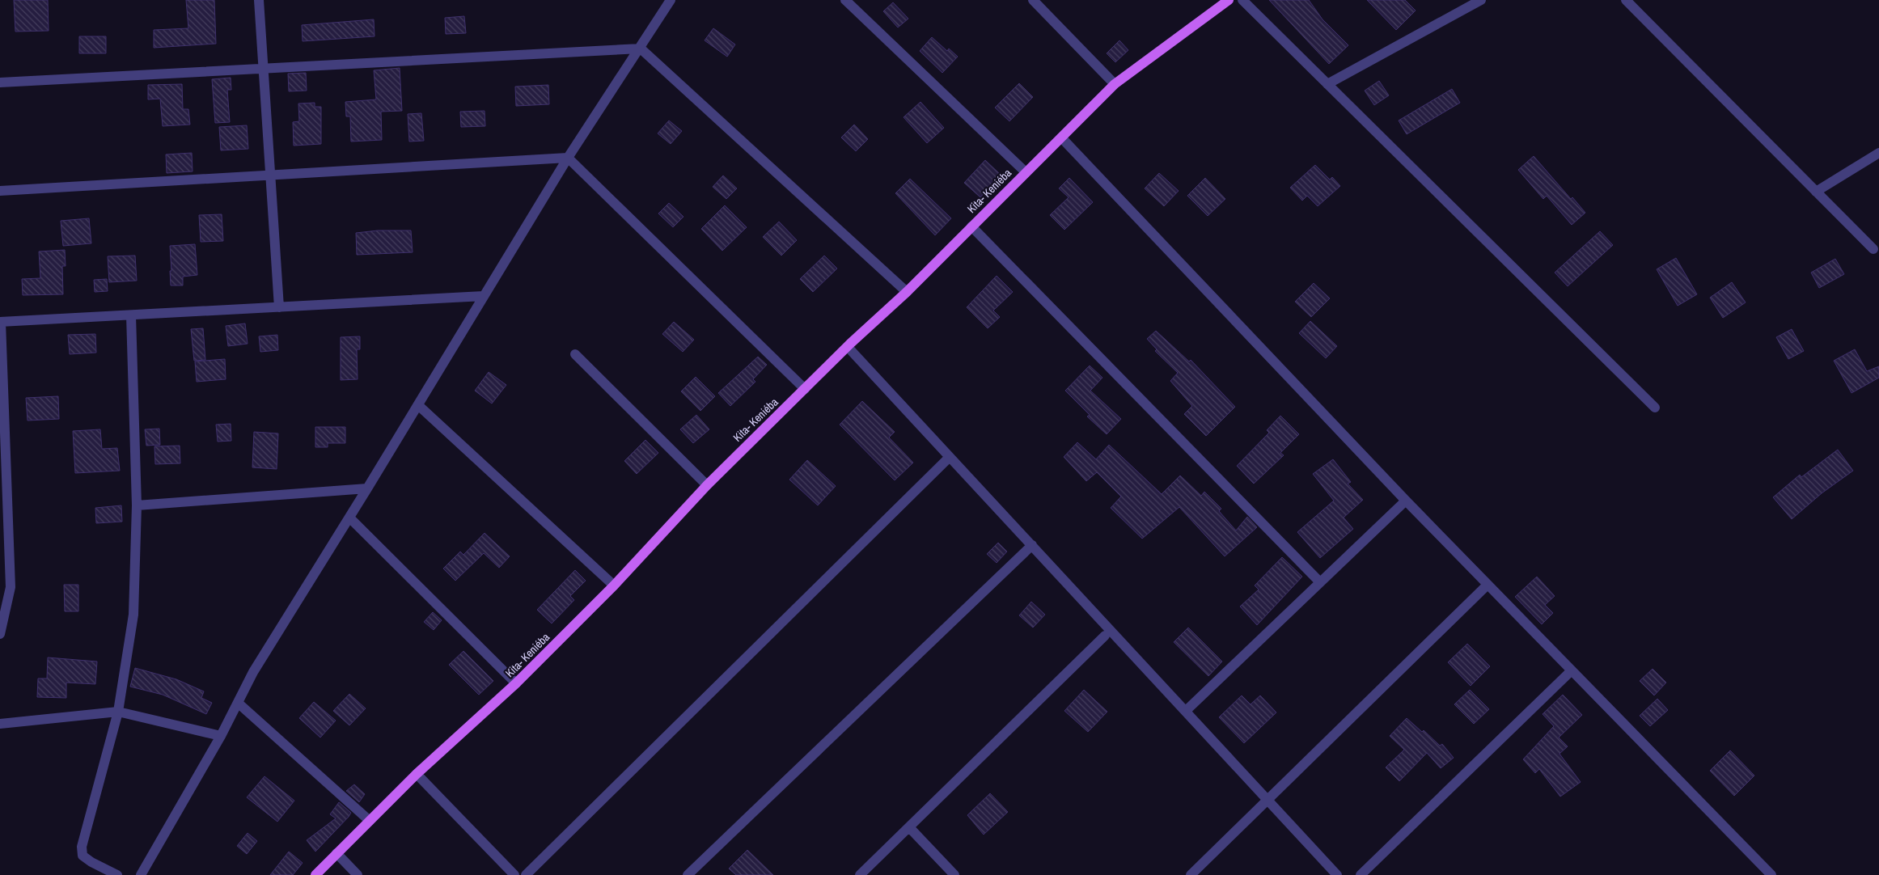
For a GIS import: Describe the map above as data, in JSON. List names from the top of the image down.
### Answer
{
  "streets": {
    "main road": ["Kita- Keniéba"]
  }
}
